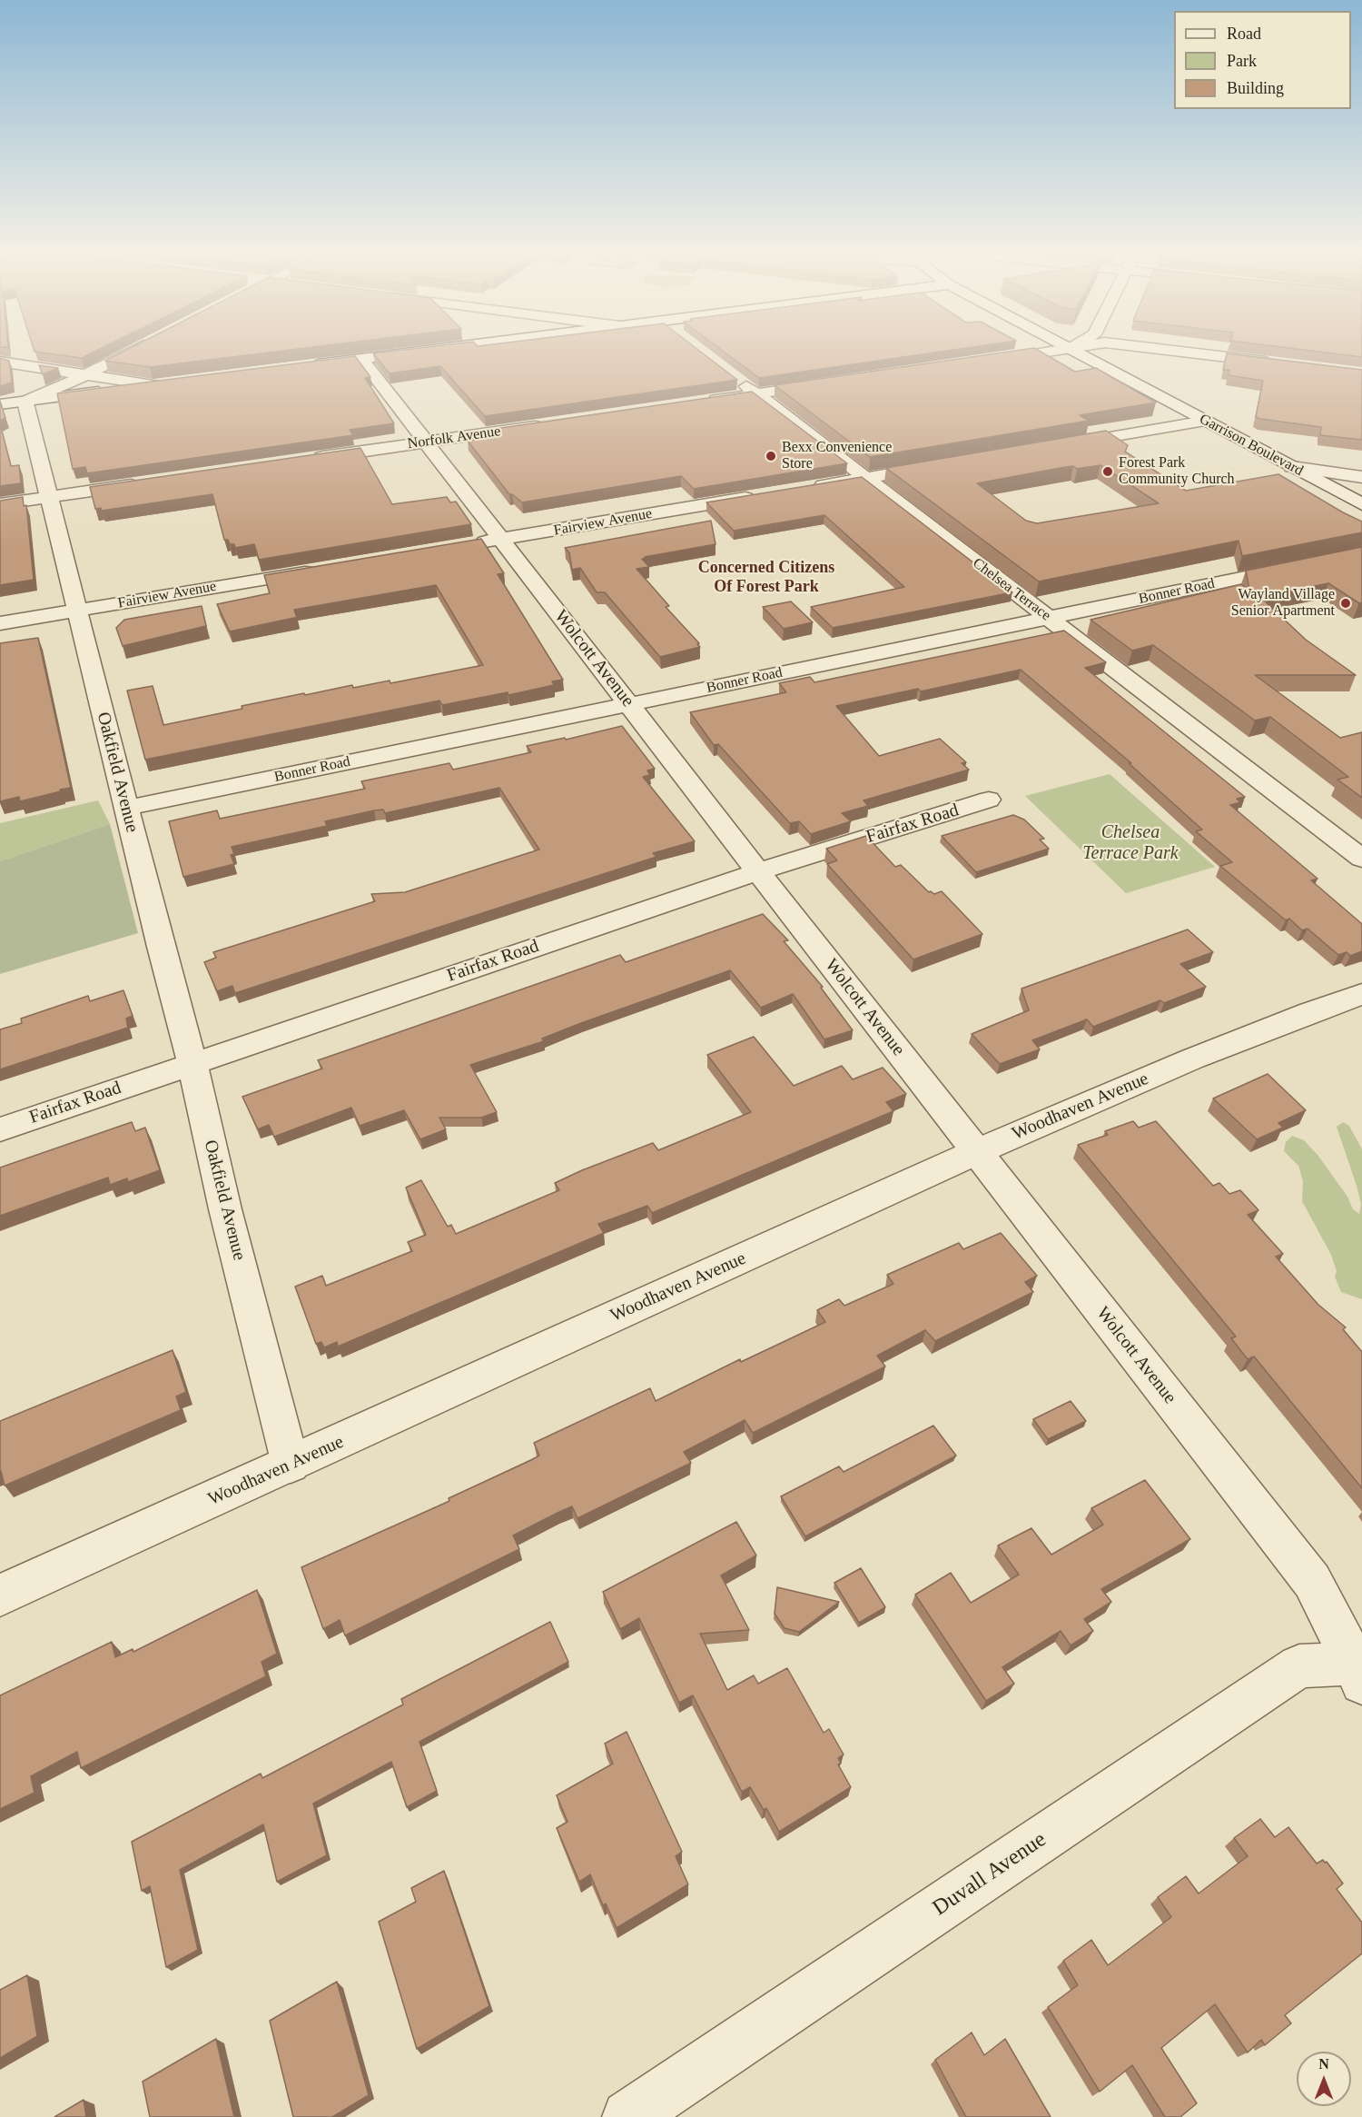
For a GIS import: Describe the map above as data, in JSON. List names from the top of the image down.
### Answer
{
  "streets": {
    "street": [
      "Norfolk Avenue",
      "Garrison Boulevard",
      "Fairview Avenue",
      "Chelsea Terrace",
      "Bonner Road",
      "Wolcott Avenue",
      "Oakfield Avenue",
      "Fairfax Road",
      "Woodhaven Avenue",
      "Duvall Avenue"
    ]
  },
  "crossings": [
    ["Norfolk Avenue", "Wolcott Avenue"],
    ["Fairview Avenue", "Wolcott Avenue"],
    ["Fairview Avenue", "Oakfield Avenue"],
    ["Chelsea Terrace", "Bonner Road"],
    ["Bonner Road", "Wolcott Avenue"],
    ["Bonner Road", "Oakfield Avenue"],
    ["Wolcott Avenue", "Fairfax Road"],
    ["Wolcott Avenue", "Woodhaven Avenue"],
    ["Wolcott Avenue", "Duvall Avenue"],
    ["Oakfield Avenue", "Fairfax Road"],
    ["Oakfield Avenue", "Woodhaven Avenue"]
  ],
  "districts": ["Concerned Citizens Of Forest Park"],
  "parks": ["Chelsea Terrace Park"],
  "places": ["Bexx Convenience Store", "Forest Park Community Church", "Wayland Village Senior Apartment"],
  "legend": ["Road", "Park", "Building"],
  "north": "top"
}
